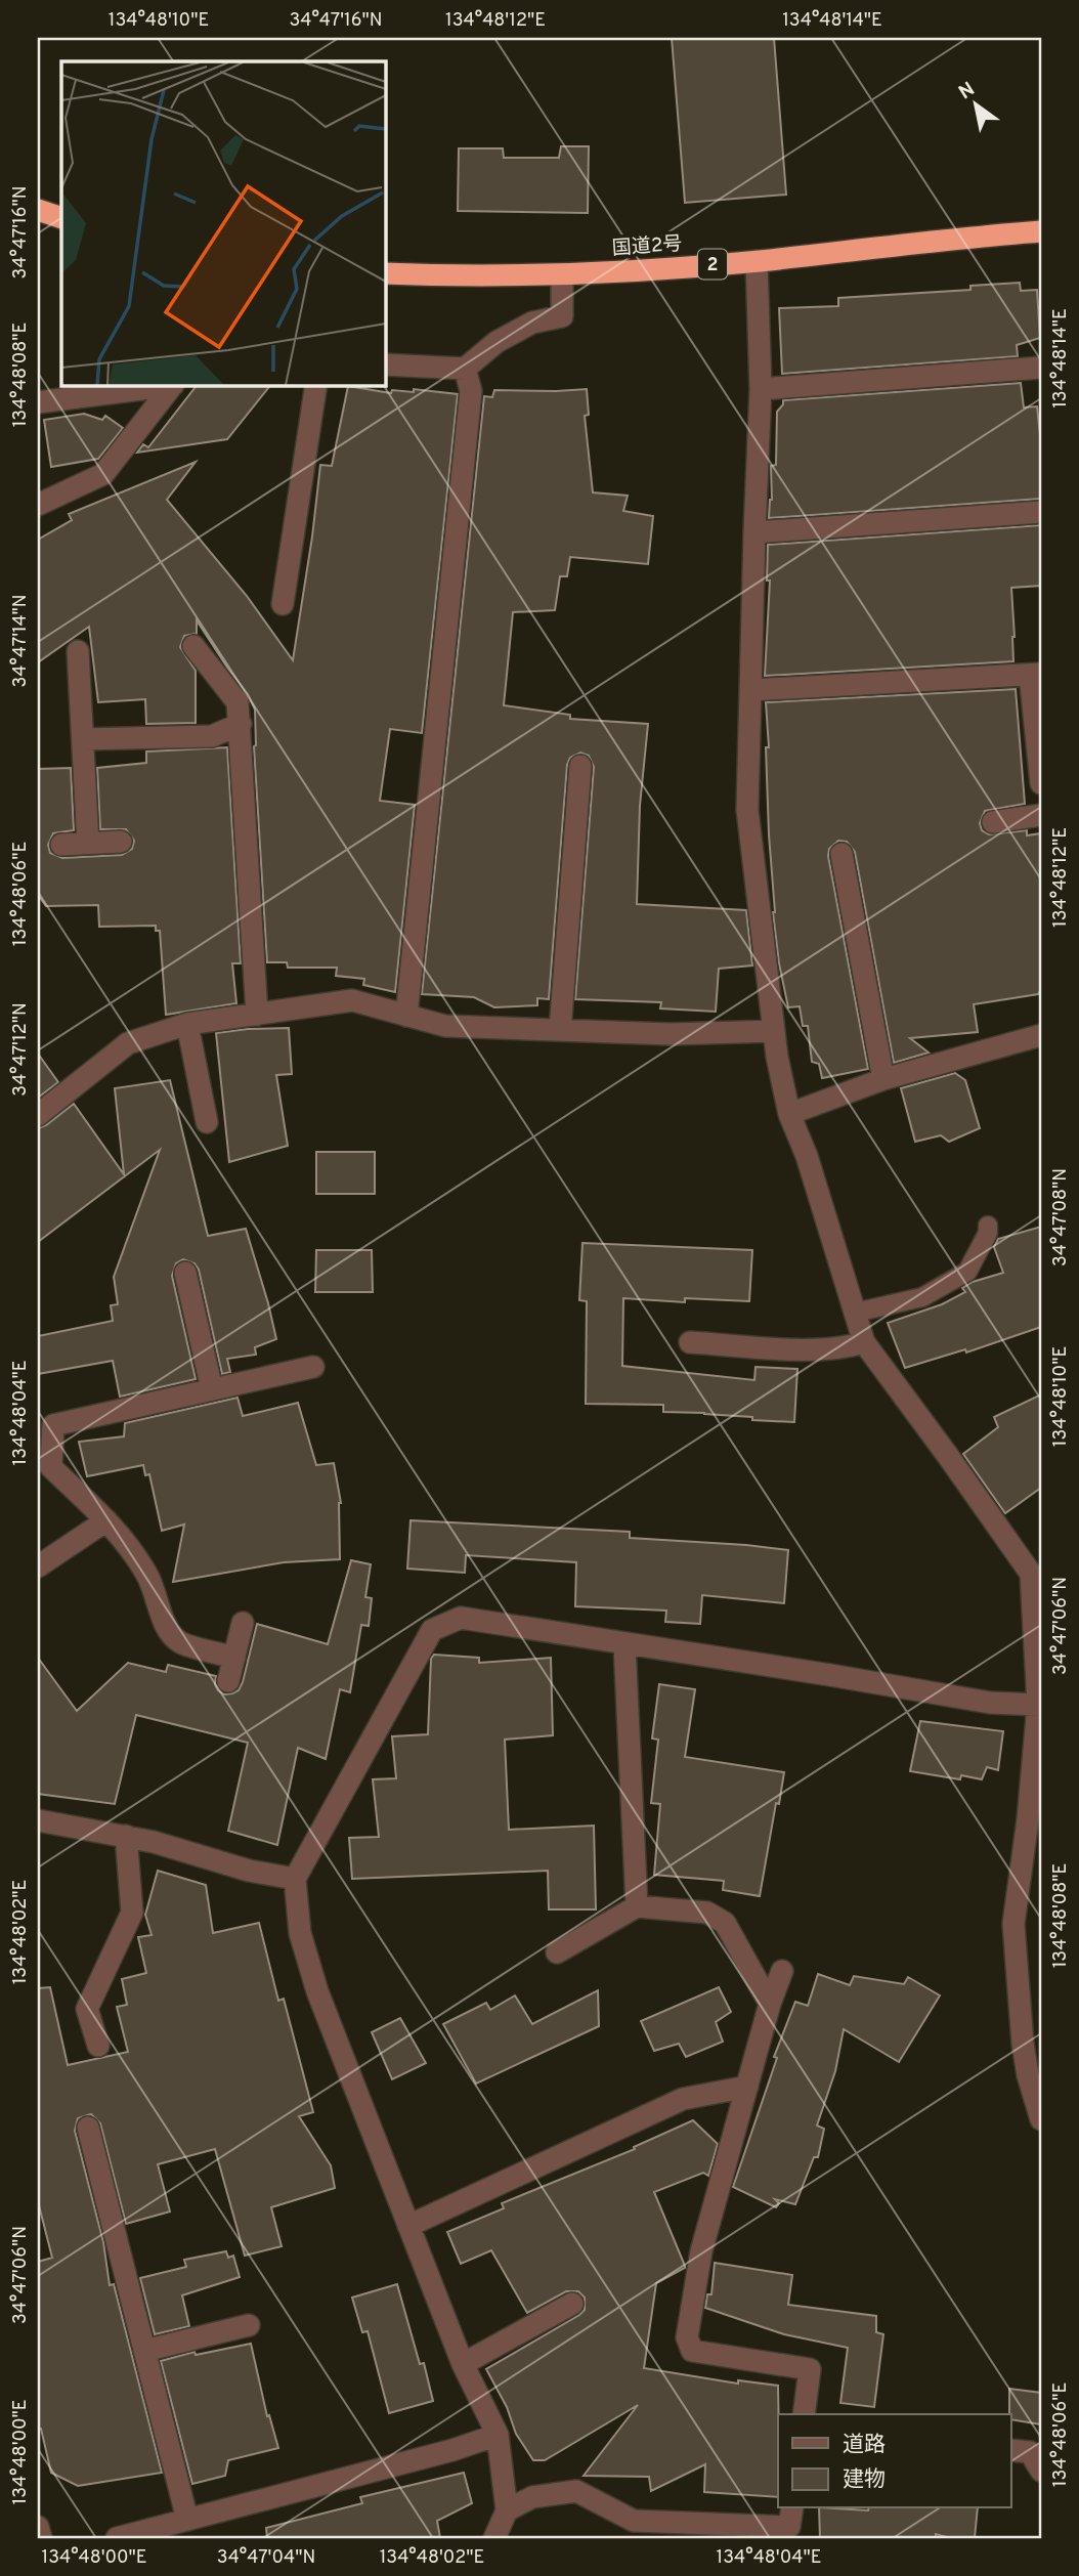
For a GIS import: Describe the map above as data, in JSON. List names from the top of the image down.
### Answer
{
  "streets": {
    "highway": ["国道2号", "2"]
  },
  "legend": ["道路", "建物"],
  "north": "top left",
  "coordinates": [
    "134°48'10\"E",
    "34°47'16\"N",
    "134°48'12\"E",
    "134°48'14\"E",
    "134°48'08\"E",
    "34°47'14\"N",
    "134°48'06\"E",
    "34°47'12\"N",
    "34°47'08\"N",
    "134°48'04\"E",
    "34°47'06\"N",
    "134°48'02\"E",
    "134°48'00\"E",
    "34°47'04\"N"
  ]
}
